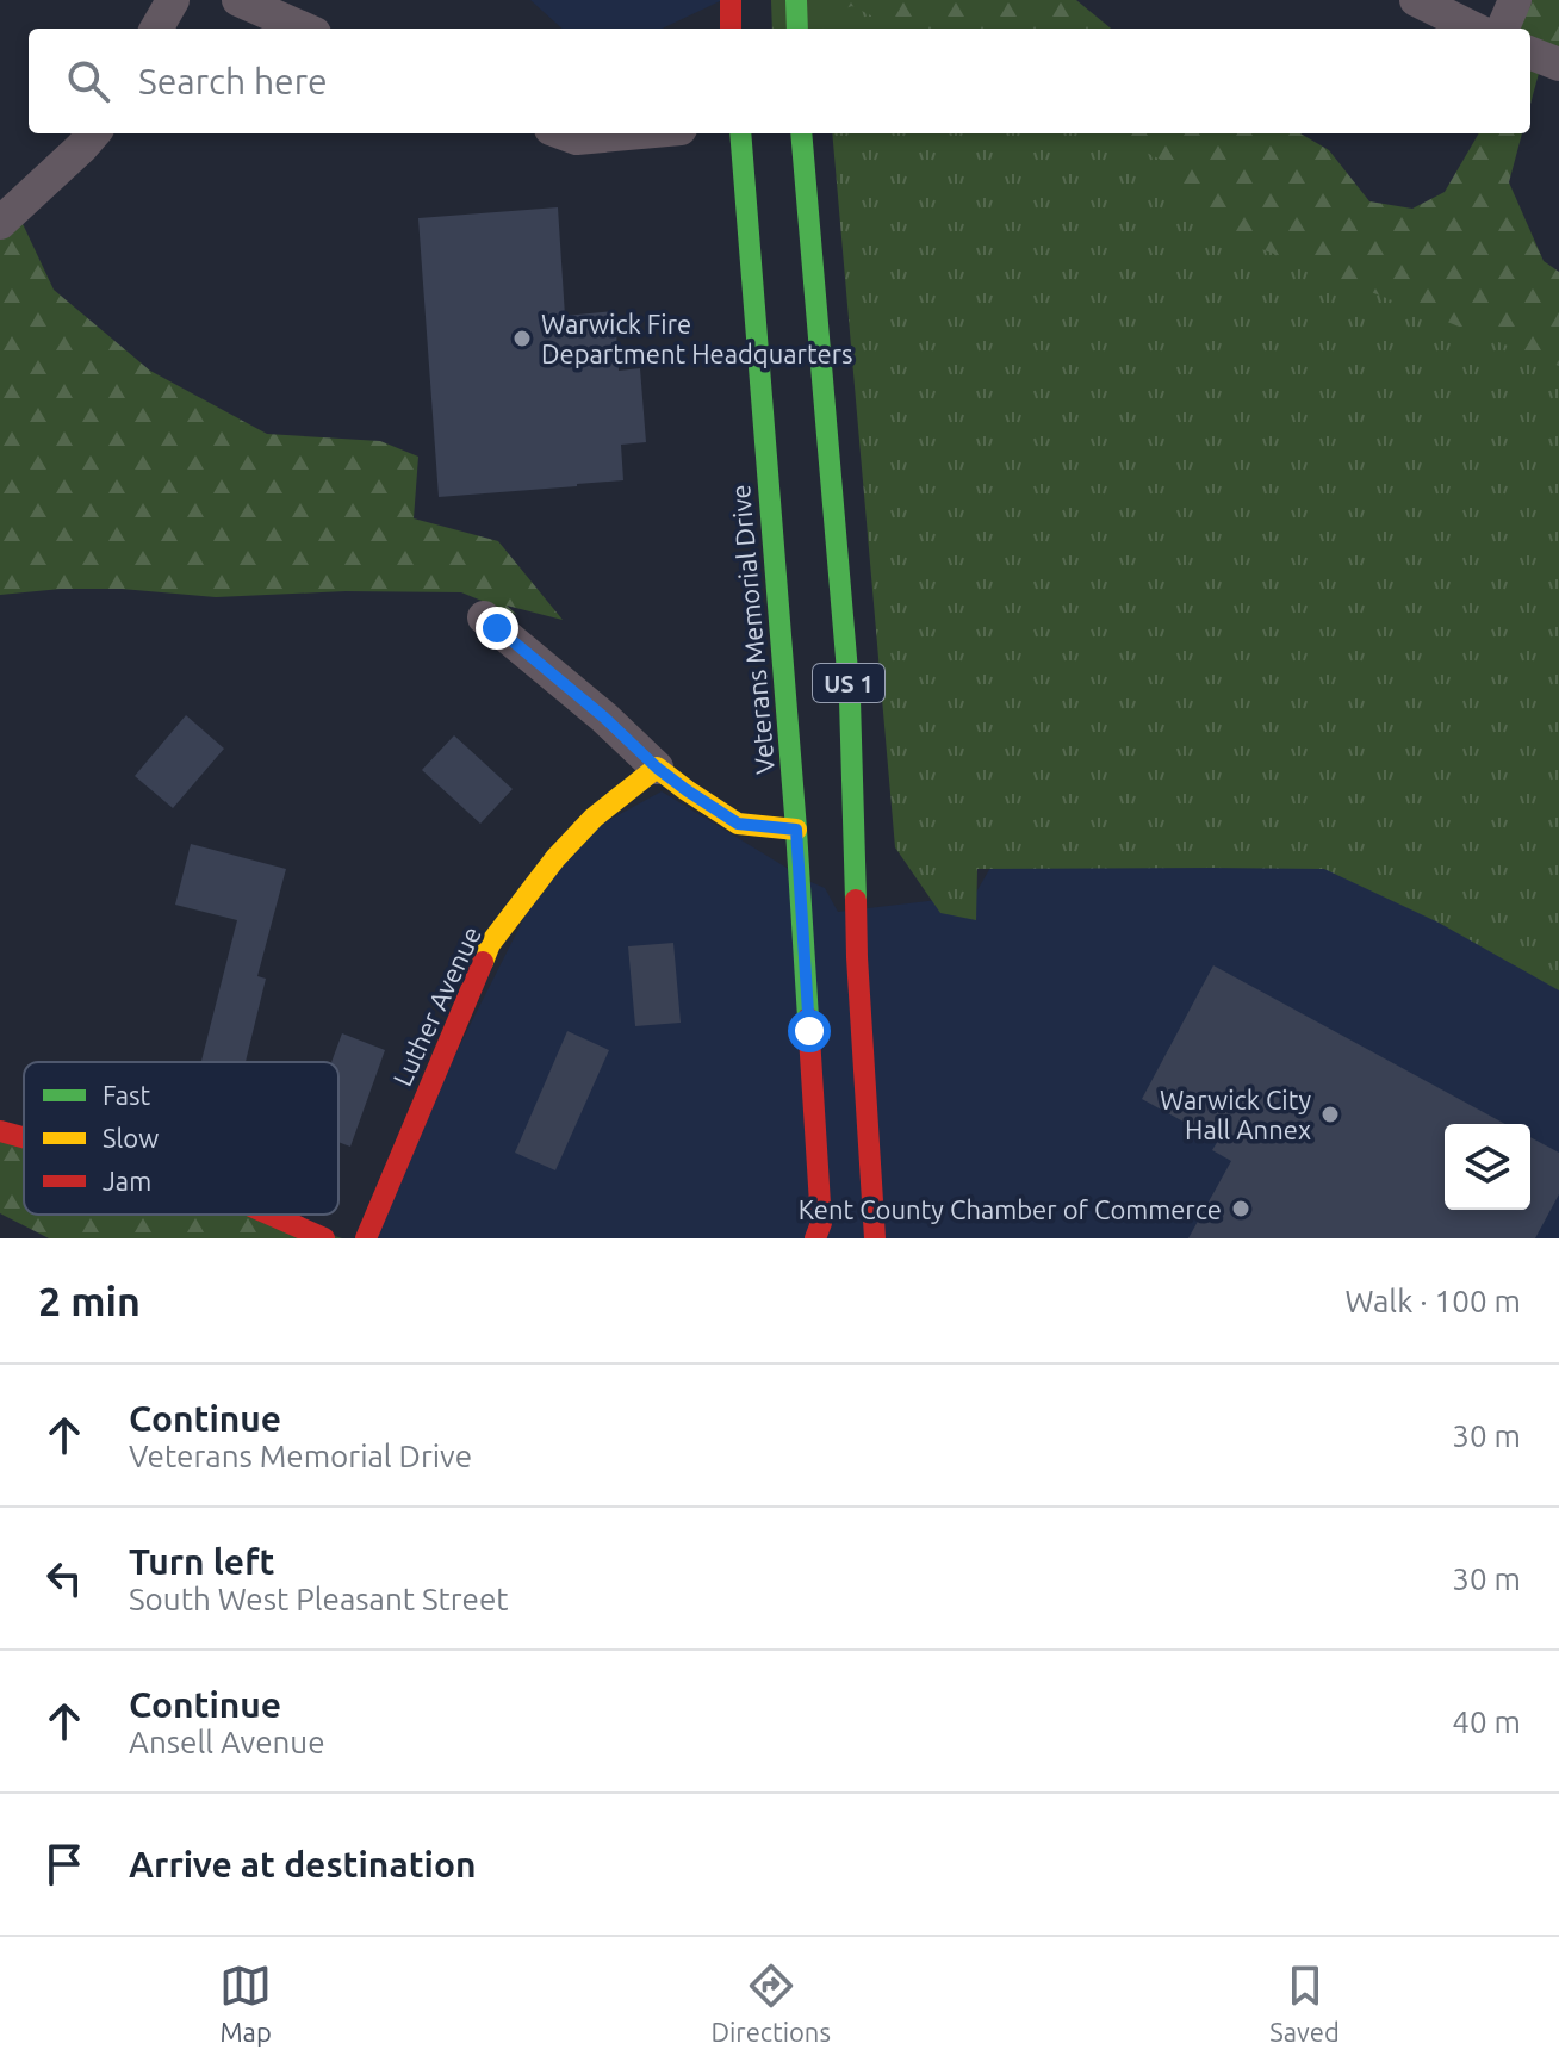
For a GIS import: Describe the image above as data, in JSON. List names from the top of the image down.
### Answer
{
  "streets": {
    "main road": ["Veterans Memorial Drive", "US 1", "Luther Avenue"]
  },
  "places": ["Warwick Fire Department Headquarters", "Warwick City Hall Annex", "Kent County Chamber of Commerce"],
  "legend": ["Fast", "Slow", "Jam"],
  "page": {
    "search": "Search here",
    "heading": ["2 min", "Walk · 100 m"],
    "list": [
      ["Continue", "Veterans Memorial Drive", "30 m"],
      ["Turn left", "South West Pleasant Street", "30 m"],
      ["Continue", "Ansell Avenue", "40 m"],
      "Arrive at destination"
    ],
    "nav": ["Map", "Directions", "Saved"]
  }
}
